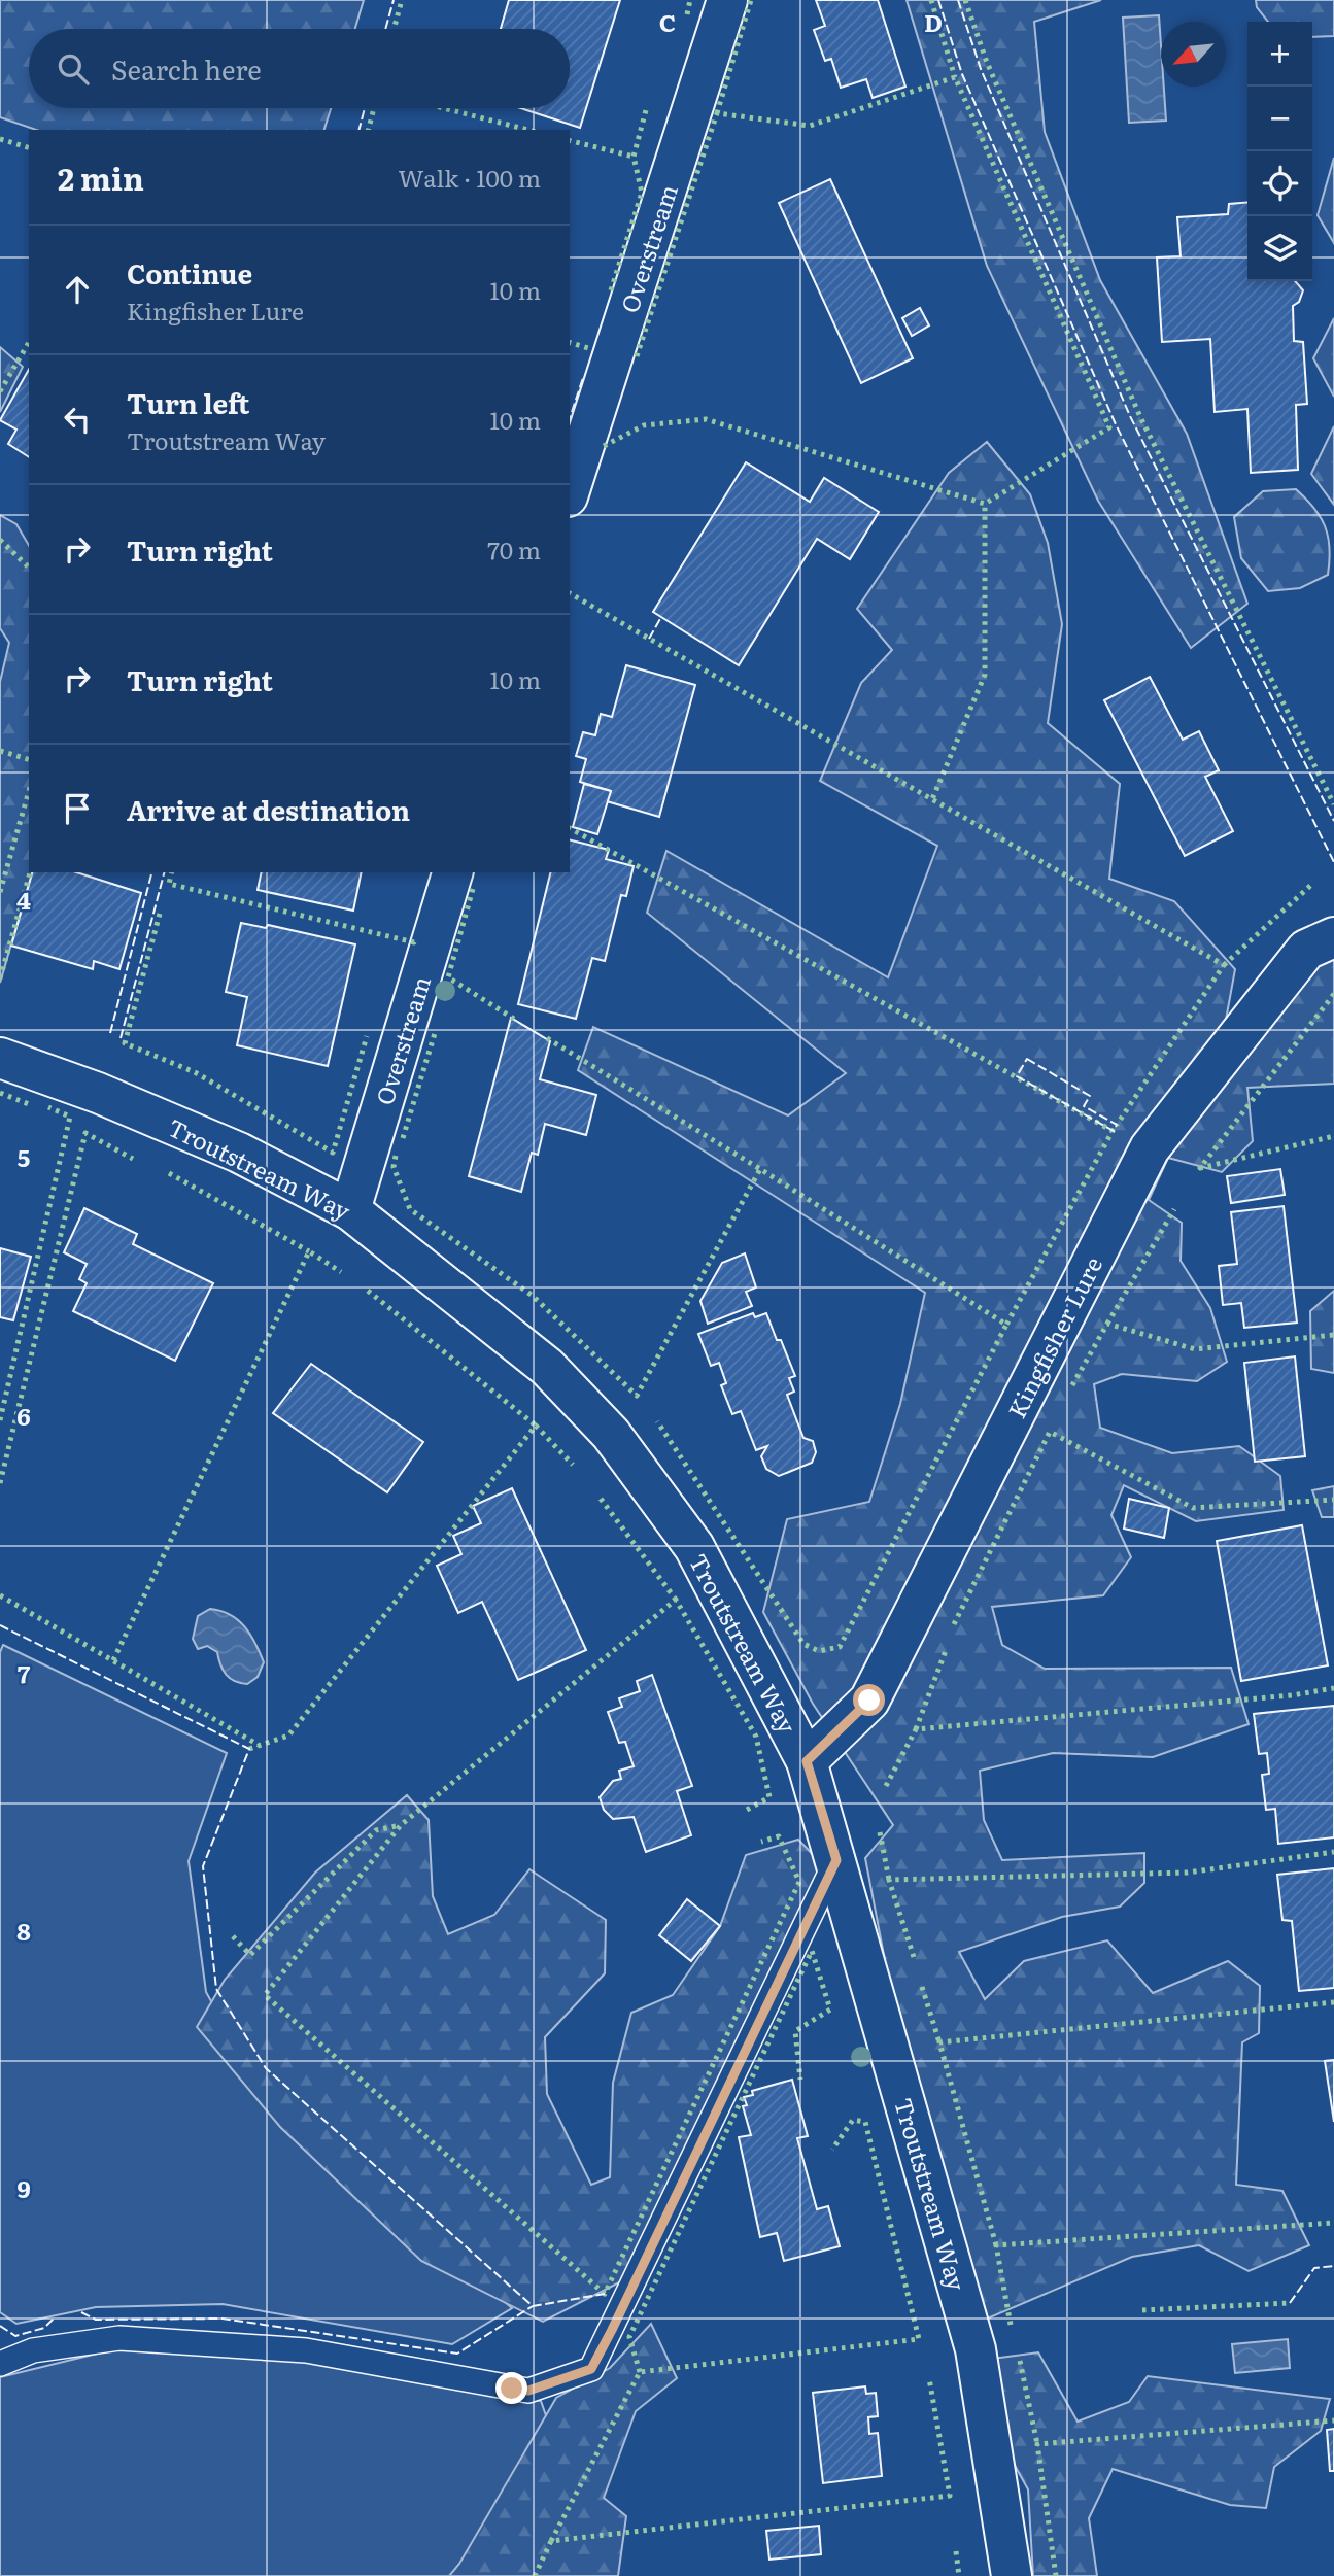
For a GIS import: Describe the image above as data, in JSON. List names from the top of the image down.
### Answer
{
  "streets": {
    "street": ["Overstream", "Troutstream Way", "Kingfisher Lure"]
  },
  "crossings": [
    ["Overstream", "Troutstream Way"],
    ["Troutstream Way", "Kingfisher Lure"]
  ],
  "north": "bottom left",
  "page": {
    "map_buttons": ["+", "−"],
    "search": "Search here",
    "heading": ["2 min", "Walk · 100 m"],
    "list": [
      ["Continue", "Kingfisher Lure", "10 m"],
      ["Turn left", "Troutstream Way", "10 m"],
      ["Turn right", "70 m"],
      ["Turn right", "10 m"],
      "Arrive at destination"
    ]
  },
  "grid": {
    "columns": ["C", "D"],
    "rows": [
      "4",
      "5",
      "6",
      "7",
      "8",
      "9"
    ]
  }
}
